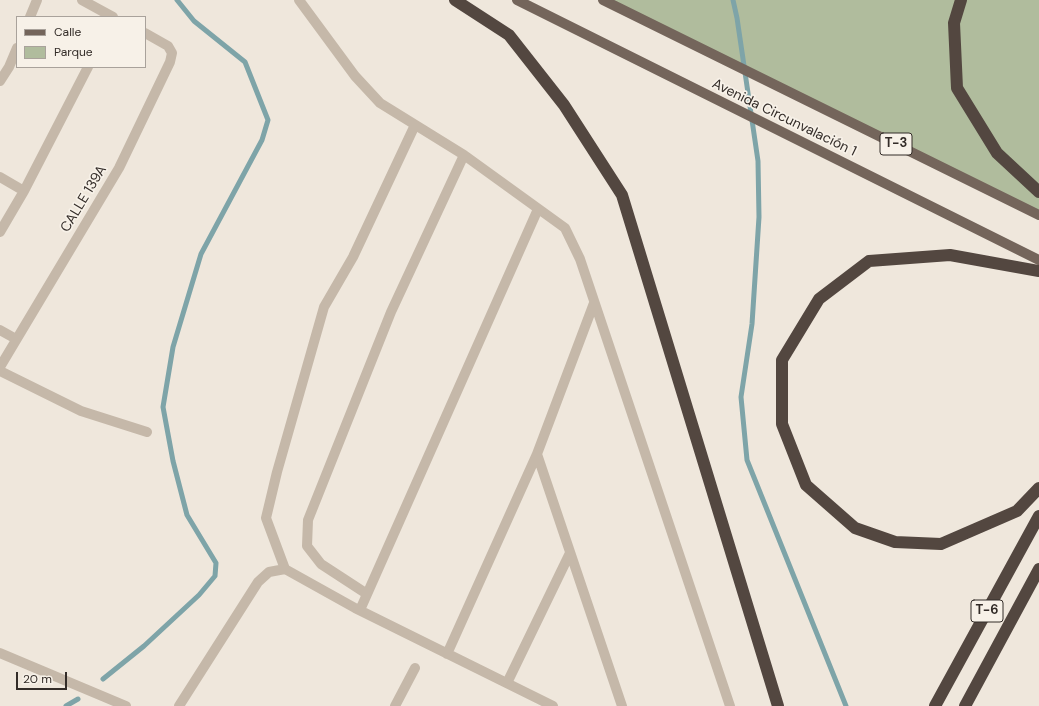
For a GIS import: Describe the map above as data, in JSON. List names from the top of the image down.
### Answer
{
  "streets": {
    "highway": ["T-6"],
    "main road": ["Avenida Circunvalación 1", "T-3"],
    "street": ["CALLE 139A"]
  },
  "legend": ["Calle", "Parque"],
  "scale_bar": "20 m"
}
